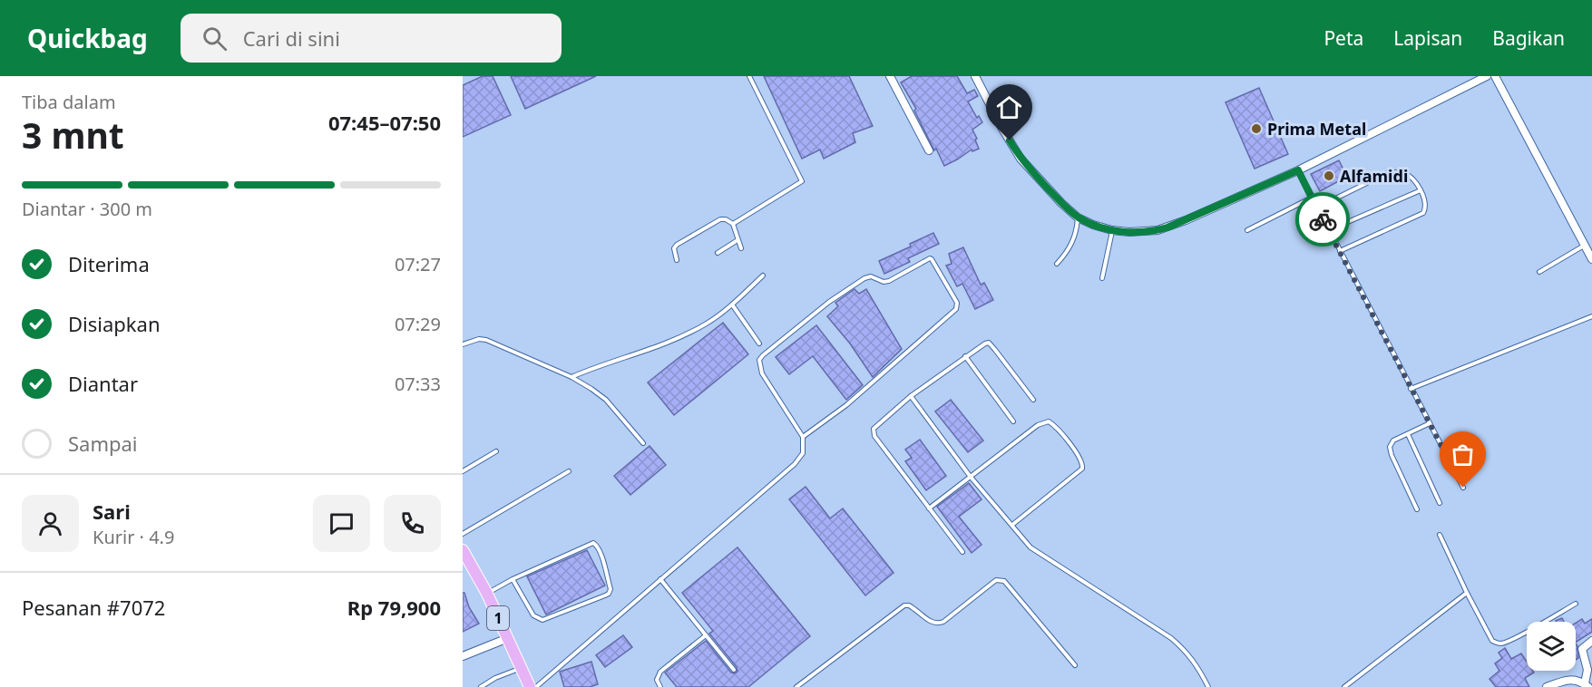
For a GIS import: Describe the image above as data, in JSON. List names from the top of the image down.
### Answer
{
  "streets": {
    "highway": ["1"]
  },
  "places": ["Prima Metal", "Alfamidi"],
  "page": {
    "header": "Quickbag",
    "search": "Cari di sini",
    "nav": ["Peta", "Lapisan", "Bagikan"],
    "heading": ["3 mnt", "Tiba dalam", "07:45–07:50"],
    "panel": [
      "Sari",
      "Kurir · 4.9",
      "Pesanan #7072",
      "Rp 79,900"
    ],
    "bar": "Diantar · 300 m",
    "list": [
      ["Diterima", "07:27"],
      ["Disiapkan", "07:29"],
      ["Diantar", "07:33"],
      "Sampai"
    ]
  }
}
